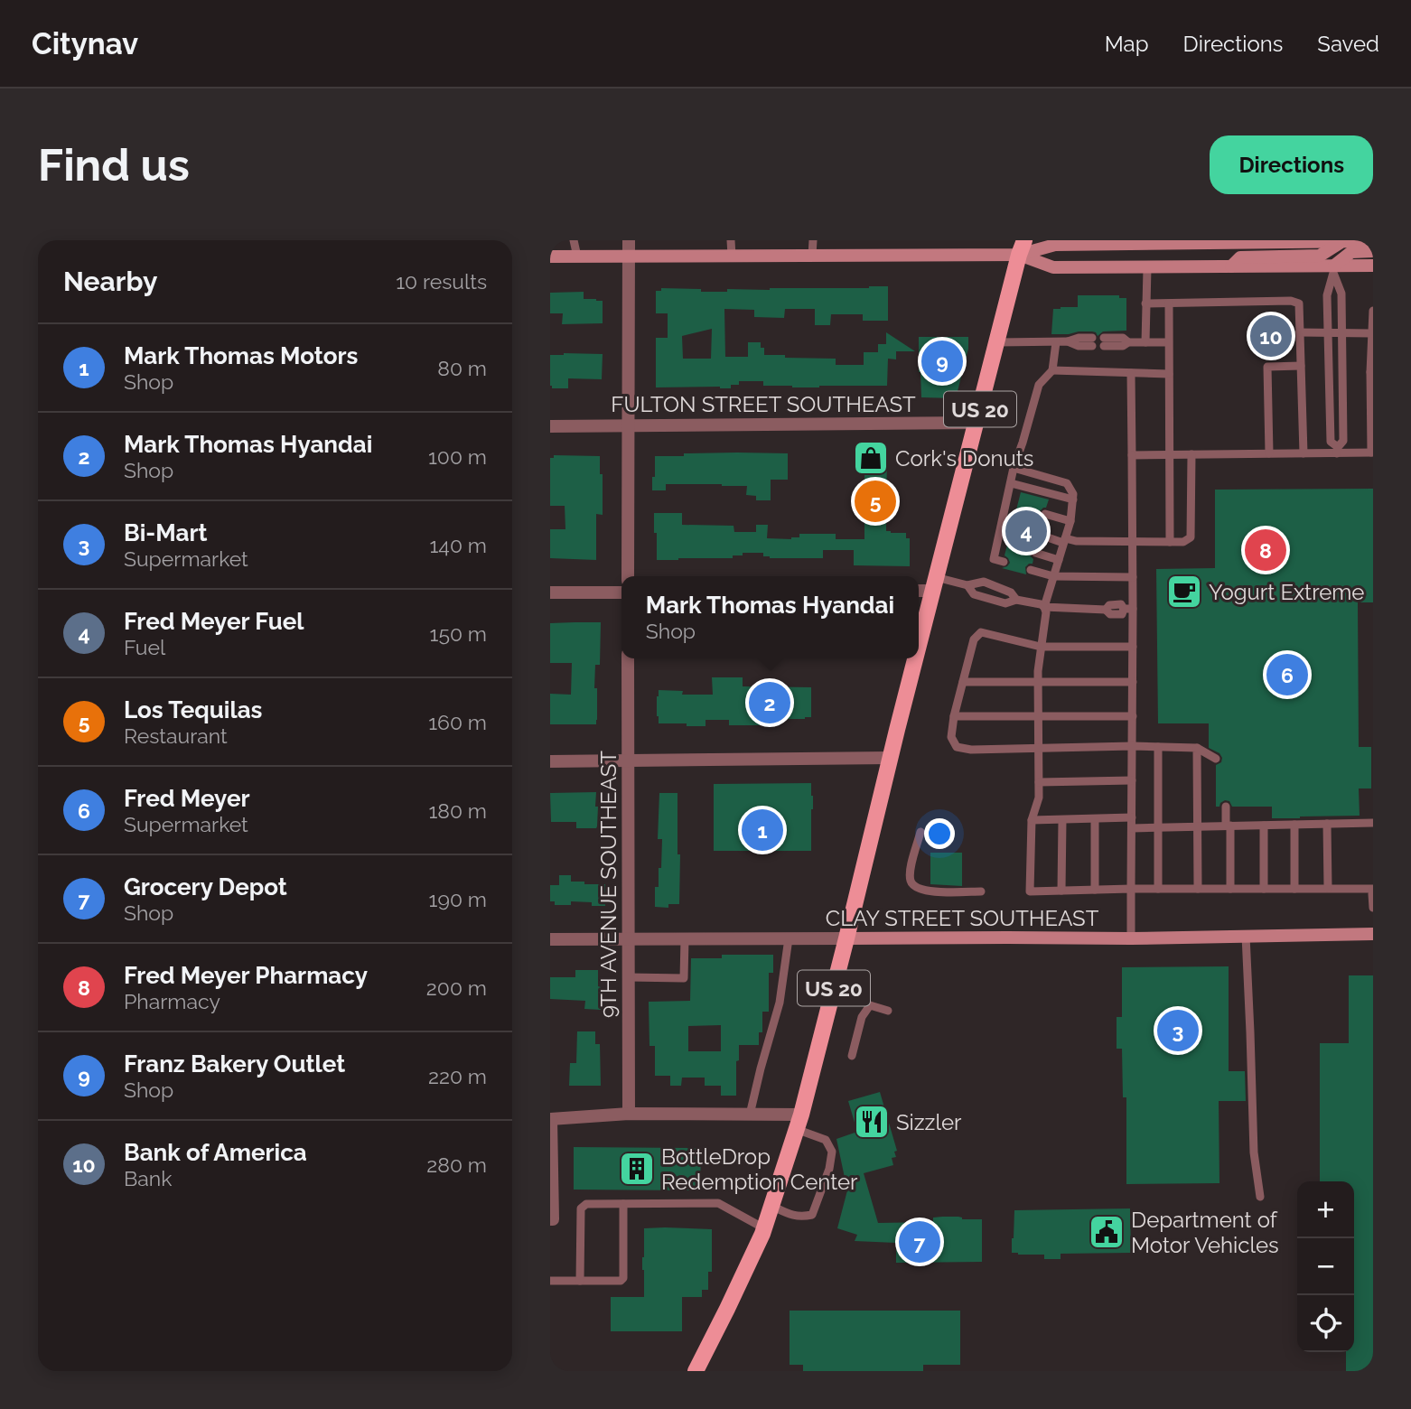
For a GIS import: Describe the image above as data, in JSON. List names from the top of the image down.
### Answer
{
  "streets": {
    "main road": ["US 20", "CLAY STREET SOUTHEAST"],
    "street": ["FULTON STREET SOUTHEAST", "9TH AVENUE SOUTHEAST"]
  },
  "crossings": [
    ["FULTON STREET SOUTHEAST", "US 20"],
    ["US 20", "CLAY STREET SOUTHEAST"],
    ["9TH AVENUE SOUTHEAST", "CLAY STREET SOUTHEAST"]
  ],
  "places": {
    "shop": ["Cork's Donuts"],
    "cafe": ["Yogurt Extreme"],
    "restaurant": ["Sizzler"],
    "building": ["BottleDrop Redemption Center"],
    "public building": ["Department of Motor Vehicles"]
  },
  "page": {
    "header": "Citynav",
    "nav": ["Map", "Directions", "Saved"],
    "buttons": "Directions",
    "title": "Find us",
    "heading": ["Nearby", "10 results"],
    "pins": [
      "10",
      "9",
      "5",
      "4",
      "8",
      "6",
      "2",
      "1",
      "3",
      "7"
    ],
    "list": [
      {
        "mark": "1",
        "name": "Mark Thomas Motors",
        "note": "Shop",
        "value": "80 m"
      },
      {
        "mark": "2",
        "name": "Mark Thomas Hyandai",
        "note": "Shop",
        "value": "100 m"
      },
      {
        "mark": "3",
        "name": "Bi-Mart",
        "note": "Supermarket",
        "value": "140 m"
      },
      {
        "mark": "4",
        "name": "Fred Meyer Fuel",
        "note": "Fuel",
        "value": "150 m"
      },
      {
        "mark": "5",
        "name": "Los Tequilas",
        "note": "Restaurant",
        "value": "160 m"
      },
      {
        "mark": "6",
        "name": "Fred Meyer",
        "note": "Supermarket",
        "value": "180 m"
      },
      {
        "mark": "7",
        "name": "Grocery Depot",
        "note": "Shop",
        "value": "190 m"
      },
      {
        "mark": "8",
        "name": "Fred Meyer Pharmacy",
        "note": "Pharmacy",
        "value": "200 m"
      },
      {
        "mark": "9",
        "name": "Franz Bakery Outlet",
        "note": "Shop",
        "value": "220 m"
      },
      {
        "mark": "10",
        "name": "Bank of America",
        "note": "Bank",
        "value": "280 m"
      }
    ],
    "popup": ["Mark Thomas Hyandai", "Shop"],
    "map_buttons": ["+", "−"]
  }
}
